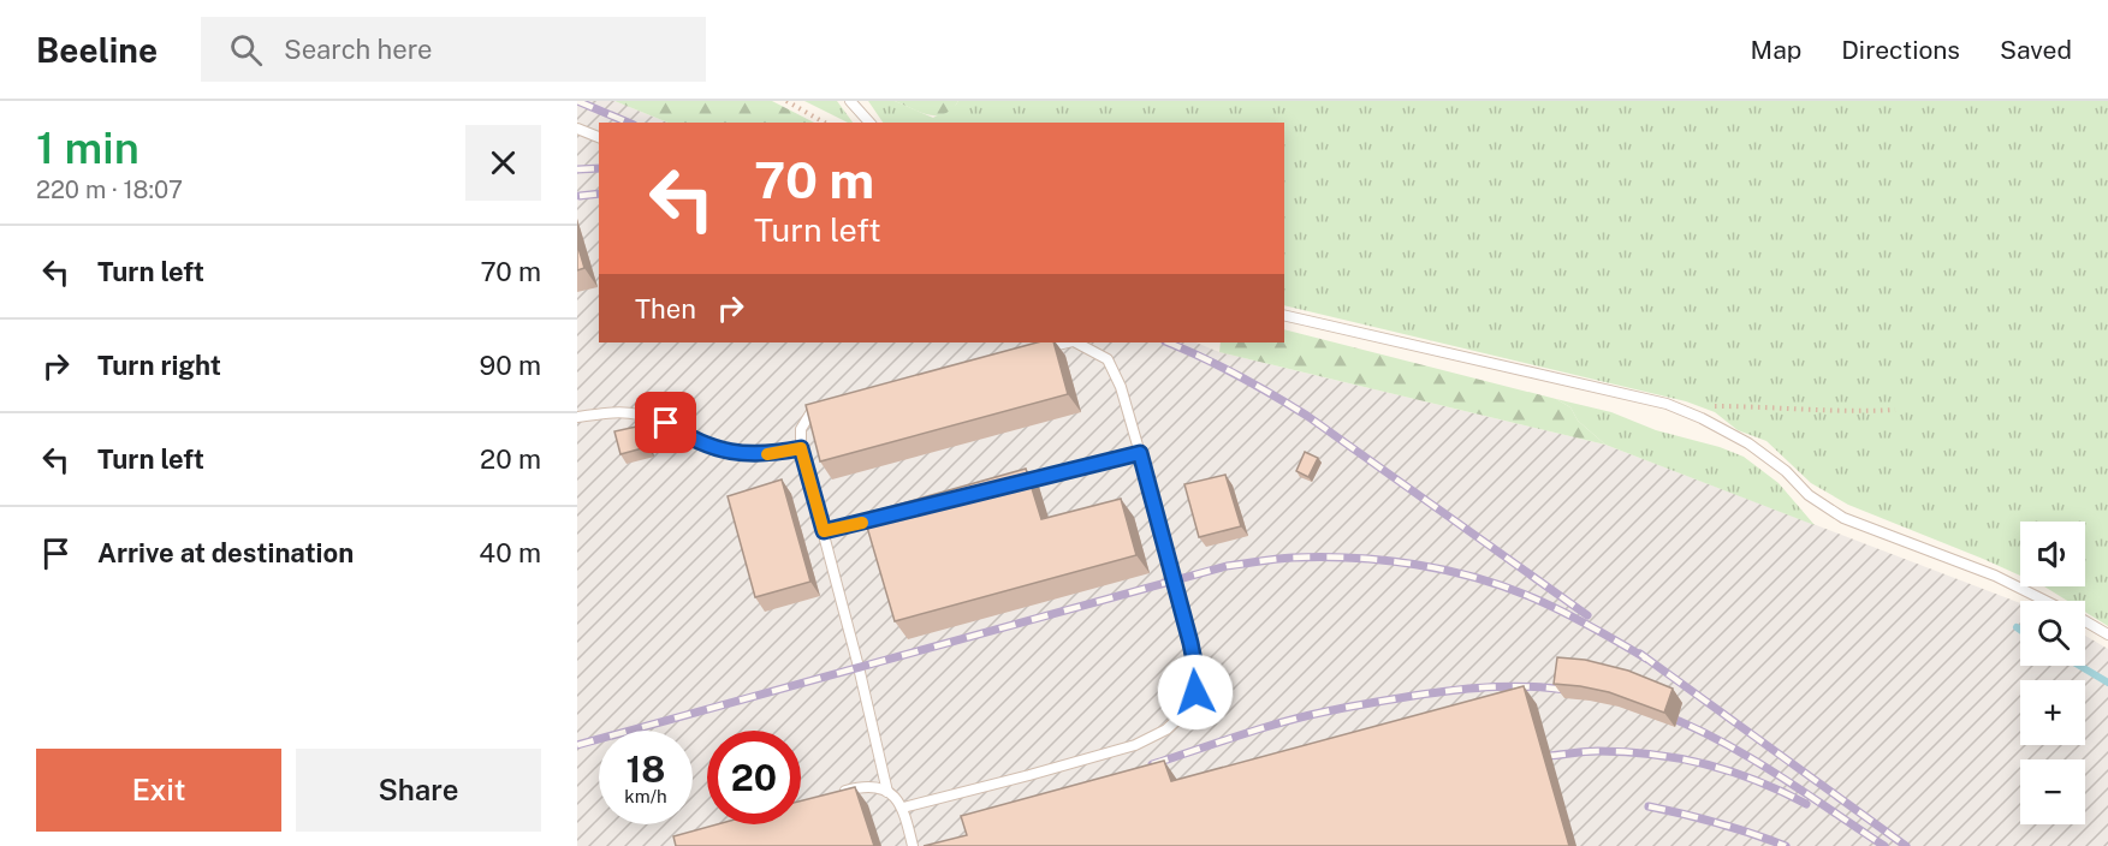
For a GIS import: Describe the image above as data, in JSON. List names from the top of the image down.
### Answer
{
  "page": {
    "header": "Beeline",
    "search": "Search here",
    "nav": ["Map", "Directions", "Saved"],
    "heading": ["1 min", "220 m · 18:07"],
    "turn": ["70 m", "Turn left"],
    "list": [
      {
        "name": "Turn left",
        "value": "70 m"
      },
      {
        "name": "Turn right",
        "value": "90 m"
      },
      {
        "name": "Turn left",
        "value": "20 m"
      },
      {
        "name": "Arrive at destination",
        "value": "40 m"
      }
    ],
    "then": "Then",
    "map_buttons": ["+", "−"],
    "speed": "18 km/h",
    "limit": "20",
    "buttons": ["Exit", "Share"]
  }
}
